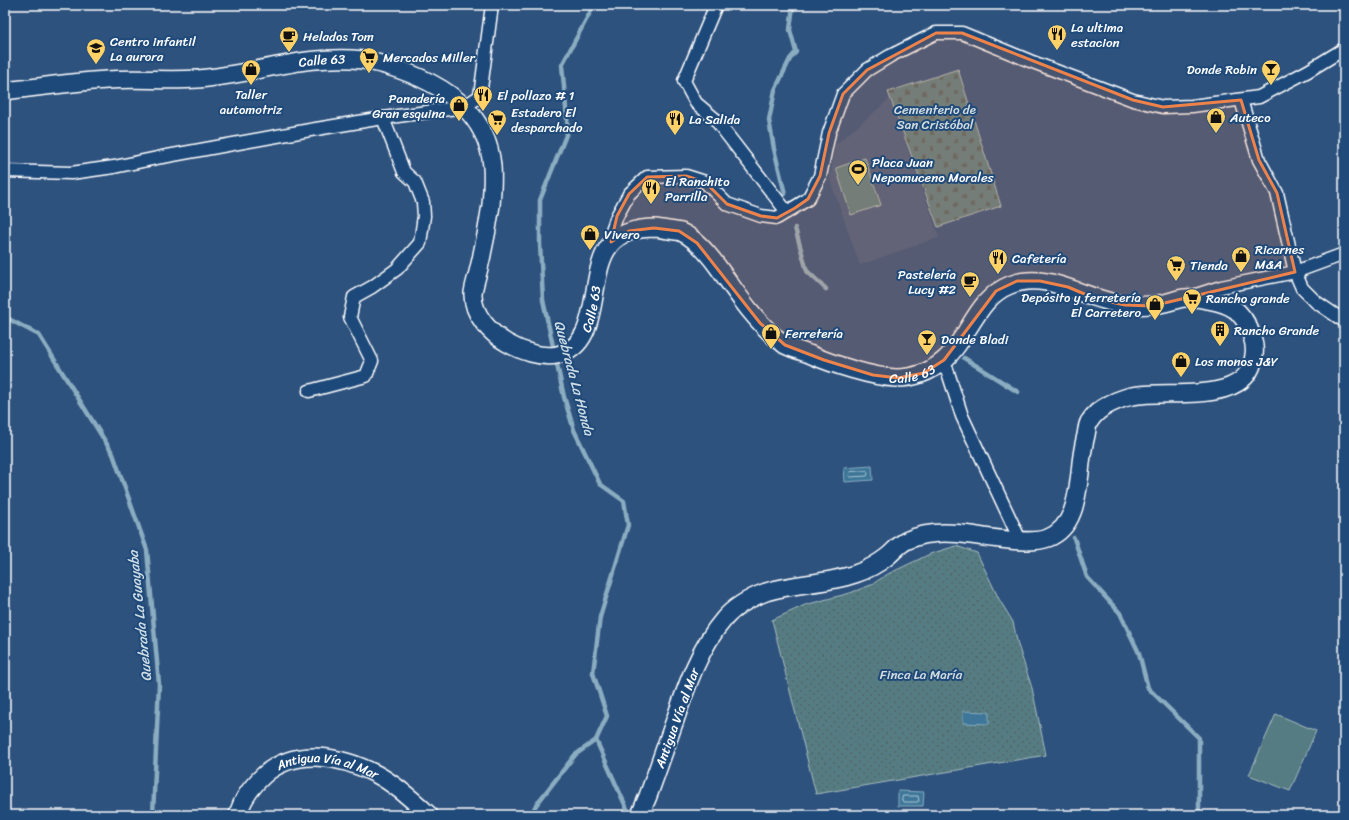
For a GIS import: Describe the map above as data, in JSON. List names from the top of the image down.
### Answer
{
  "streets": {
    "main road": ["Calle 63", "Antigua Vía al Mar"]
  },
  "crossings": [
    ["Calle 63", "Antigua Vía al Mar"]
  ],
  "water": ["Quebrada La Honda", "Quebrada La Guayaba"],
  "parks": ["Cementerio de San Cristóbal", "Finca La María"],
  "places": {
    "restaurant": [
      "La ultima estacion",
      "El pollazo # 1",
      "La Salida",
      "El Ranchito Parrilla",
      "Cafetería"
    ],
    "cafe": ["Helados Tom", "Pastelería Lucy #2"],
    "school or university": ["Centro infantil La aurora"],
    "supermarket": [
      "Mercados Miller",
      "Estadero El desparchado",
      "Tienda",
      "Rancho grande"
    ],
    "shop": [
      "Taller automotriz",
      "Panadería Gran esquina",
      "Auteco",
      "Vivero",
      "Ricarnes M&A",
      "Depósito y ferretería El Carretero",
      "Ferretería",
      "Los monos J&Y"
    ],
    "bar": ["Donde Robin", "Donde Bladi"],
    "sports": ["Placa Juan Nepomuceno Morales"],
    "building": ["Rancho Grande"]
  }
}
